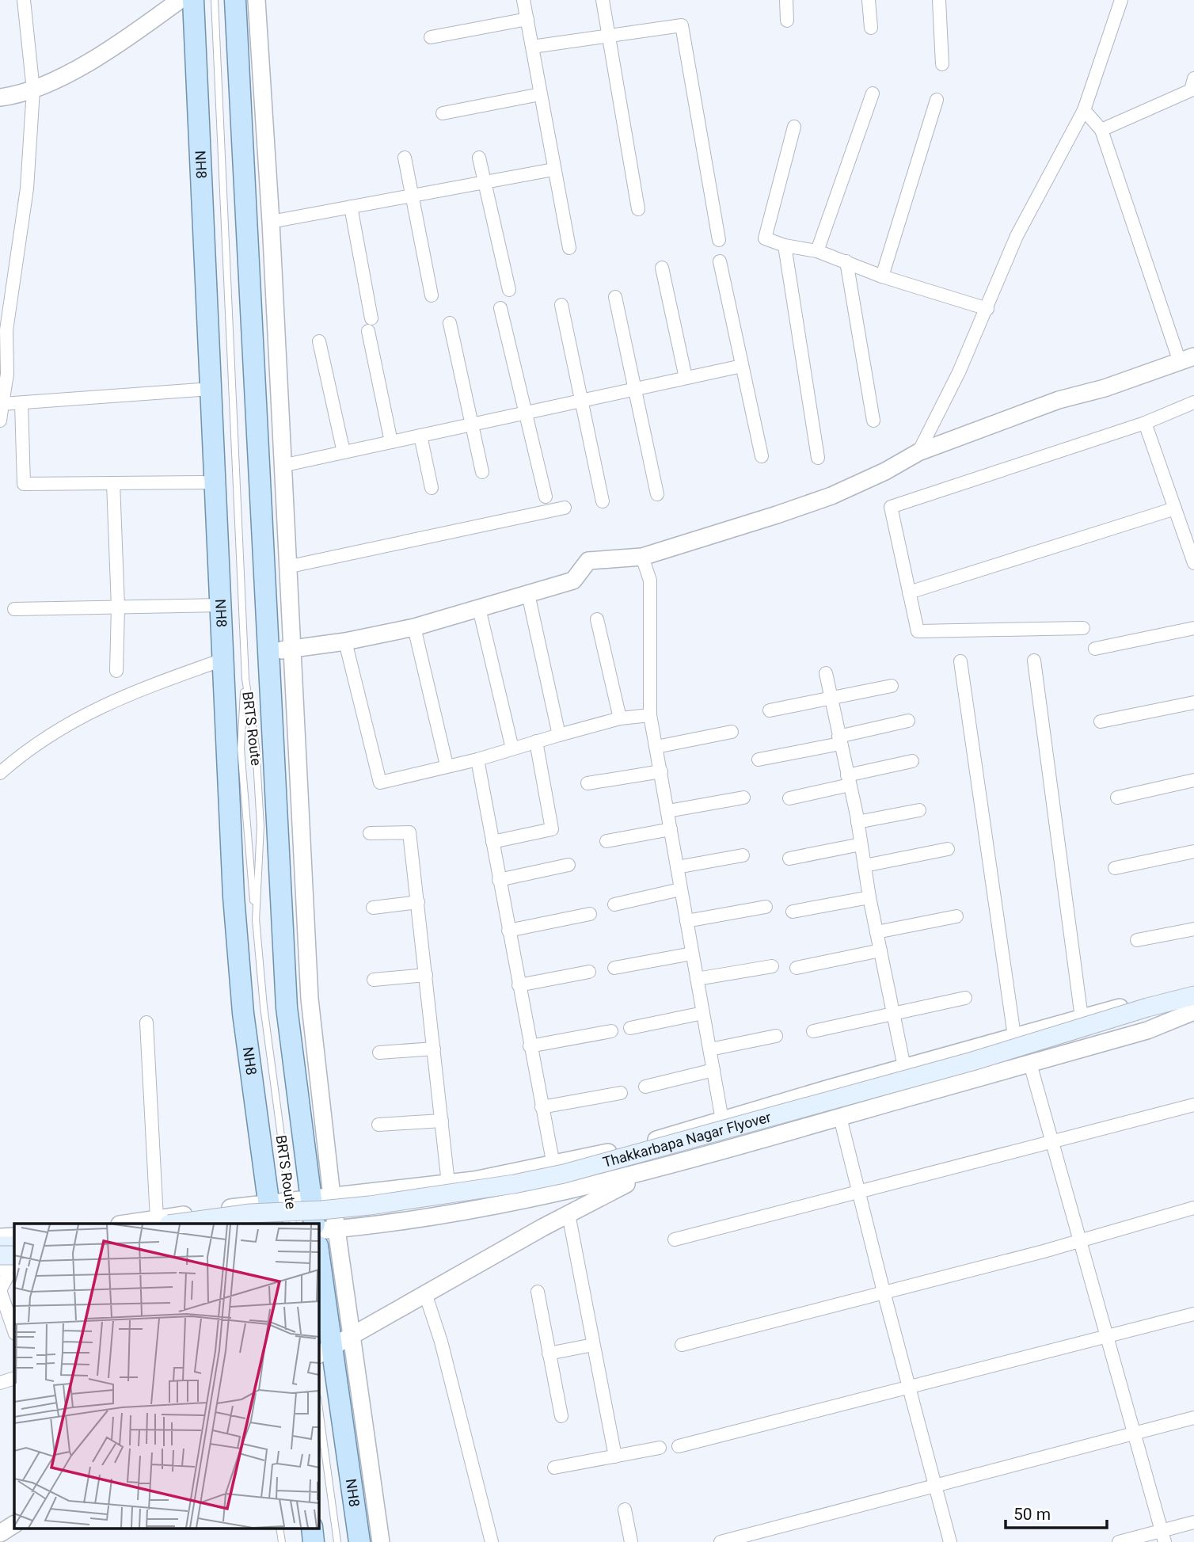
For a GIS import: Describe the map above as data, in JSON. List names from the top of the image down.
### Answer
{
  "streets": {
    "main road": ["NH8", "Thakkarbapa Nagar Flyover"],
    "lane": ["BRTS Route"]
  },
  "scale_bar": "50 m"
}
